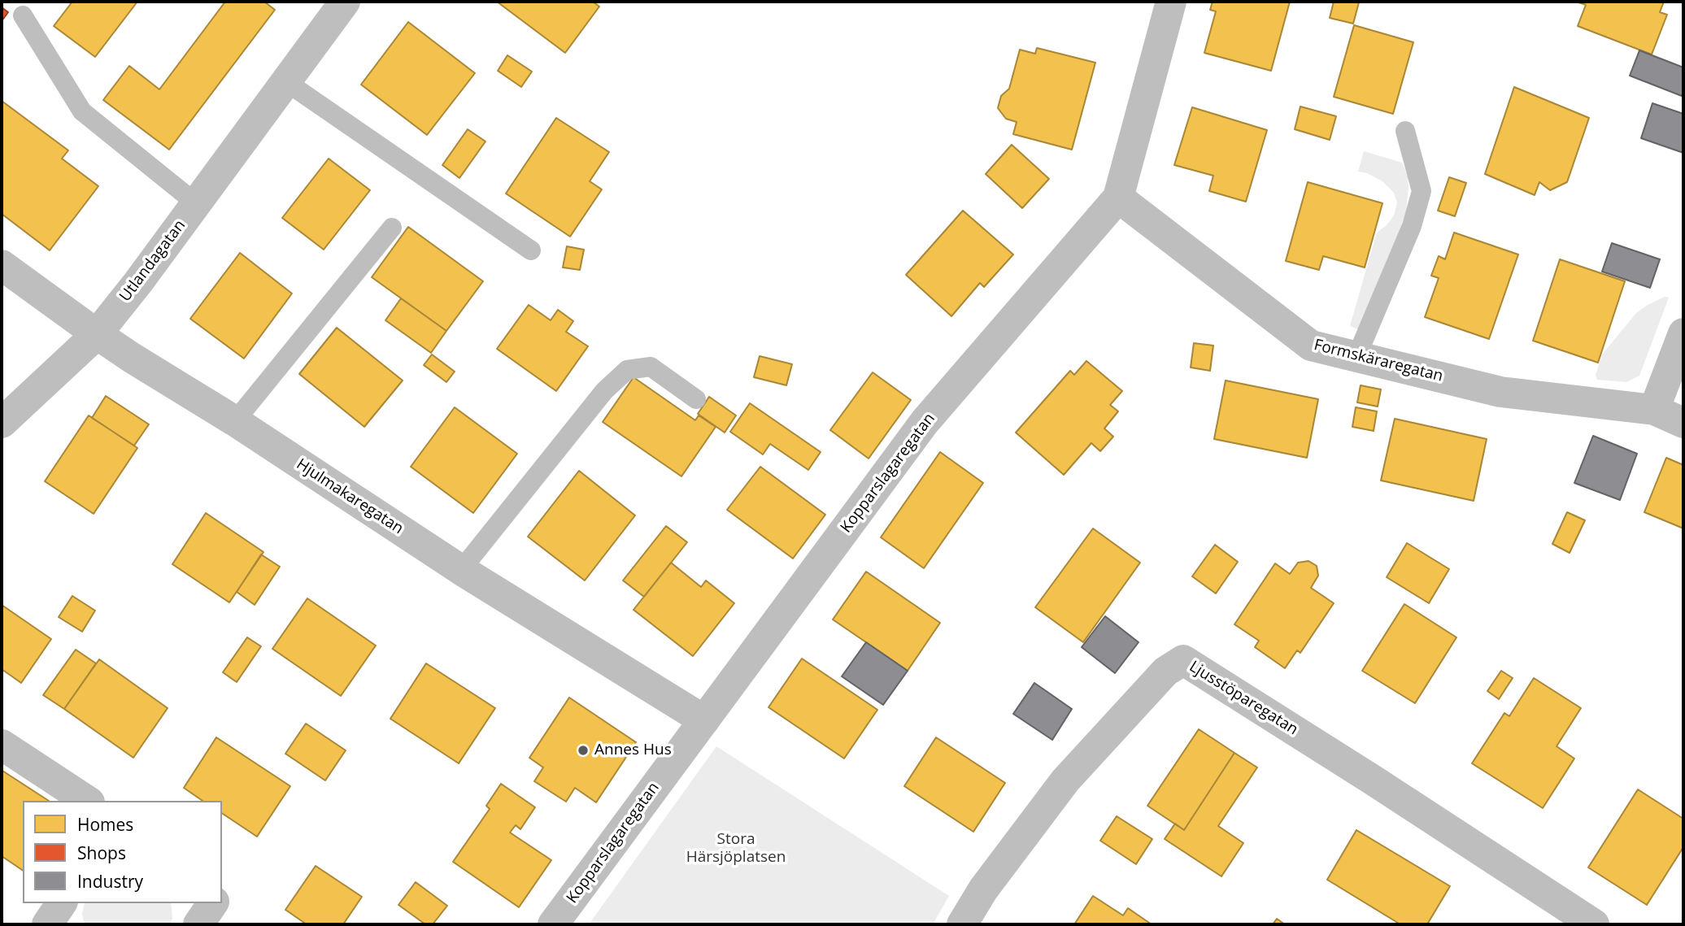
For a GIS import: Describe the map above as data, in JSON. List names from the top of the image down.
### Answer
{
  "streets": {
    "street": [
      "Utlandagatan",
      "Formskäraregatan",
      "Kopparslagaregatan",
      "Hjulmakaregatan",
      "Ljusstöparegatan"
    ]
  },
  "crossings": [
    ["Utlandagatan", "Hjulmakaregatan"],
    ["Formskäraregatan", "Kopparslagaregatan"],
    ["Kopparslagaregatan", "Hjulmakaregatan"]
  ],
  "parks": ["Stora Härsjöplatsen"],
  "places": ["Annes Hus"],
  "legend": ["Homes", "Shops", "Industry"]
}
